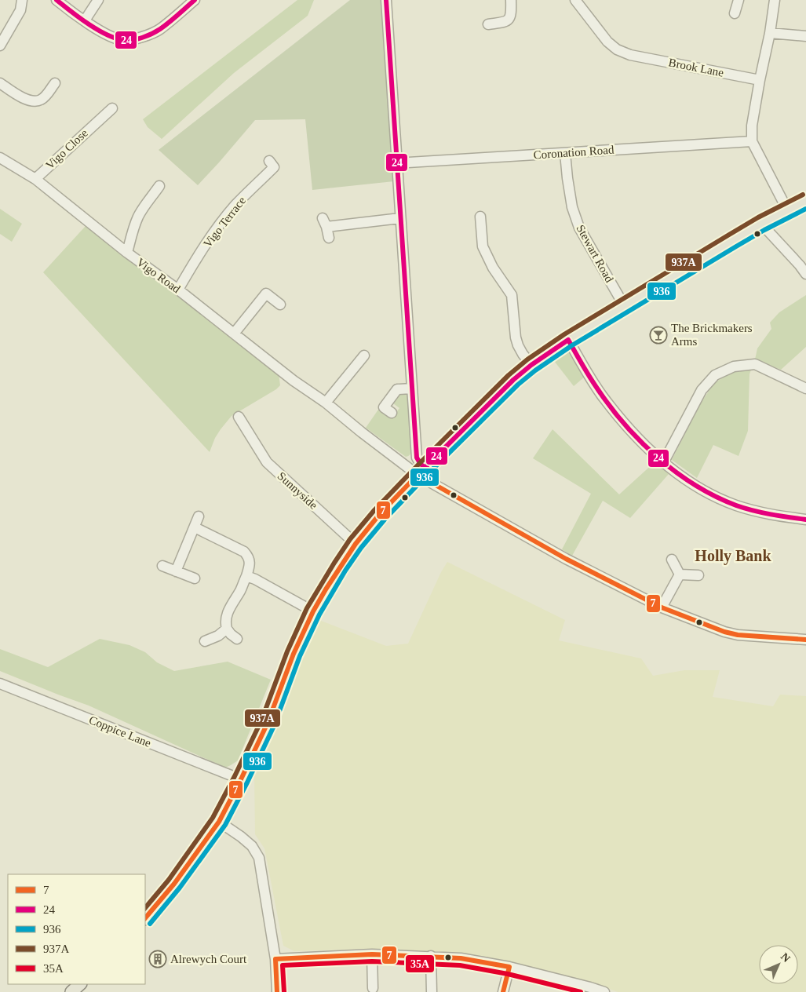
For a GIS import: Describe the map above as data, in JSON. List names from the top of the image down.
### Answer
{
  "streets": {
    "street": [
      "Brook Lane",
      "Vigo Close",
      "Coronation Road",
      "Vigo Terrace",
      "Stewart Road",
      "Vigo Road",
      "Sunnyside",
      "Coppice Lane"
    ]
  },
  "crossings": [
    ["Vigo Close", "Vigo Road"],
    ["Coronation Road", "Stewart Road"],
    ["Vigo Terrace", "Vigo Road"]
  ],
  "districts": ["Holly Bank"],
  "places": {
    "bar": ["The Brickmakers Arms"],
    "building": ["Alrewych Court"]
  },
  "lines": [
    "transit line 24",
    "transit line 937A",
    "transit line 936",
    "transit line 7",
    "transit line 35A"
  ],
  "legend": [
    "7",
    "24",
    "936",
    "937A",
    "35A"
  ],
  "north": "top right"
}
